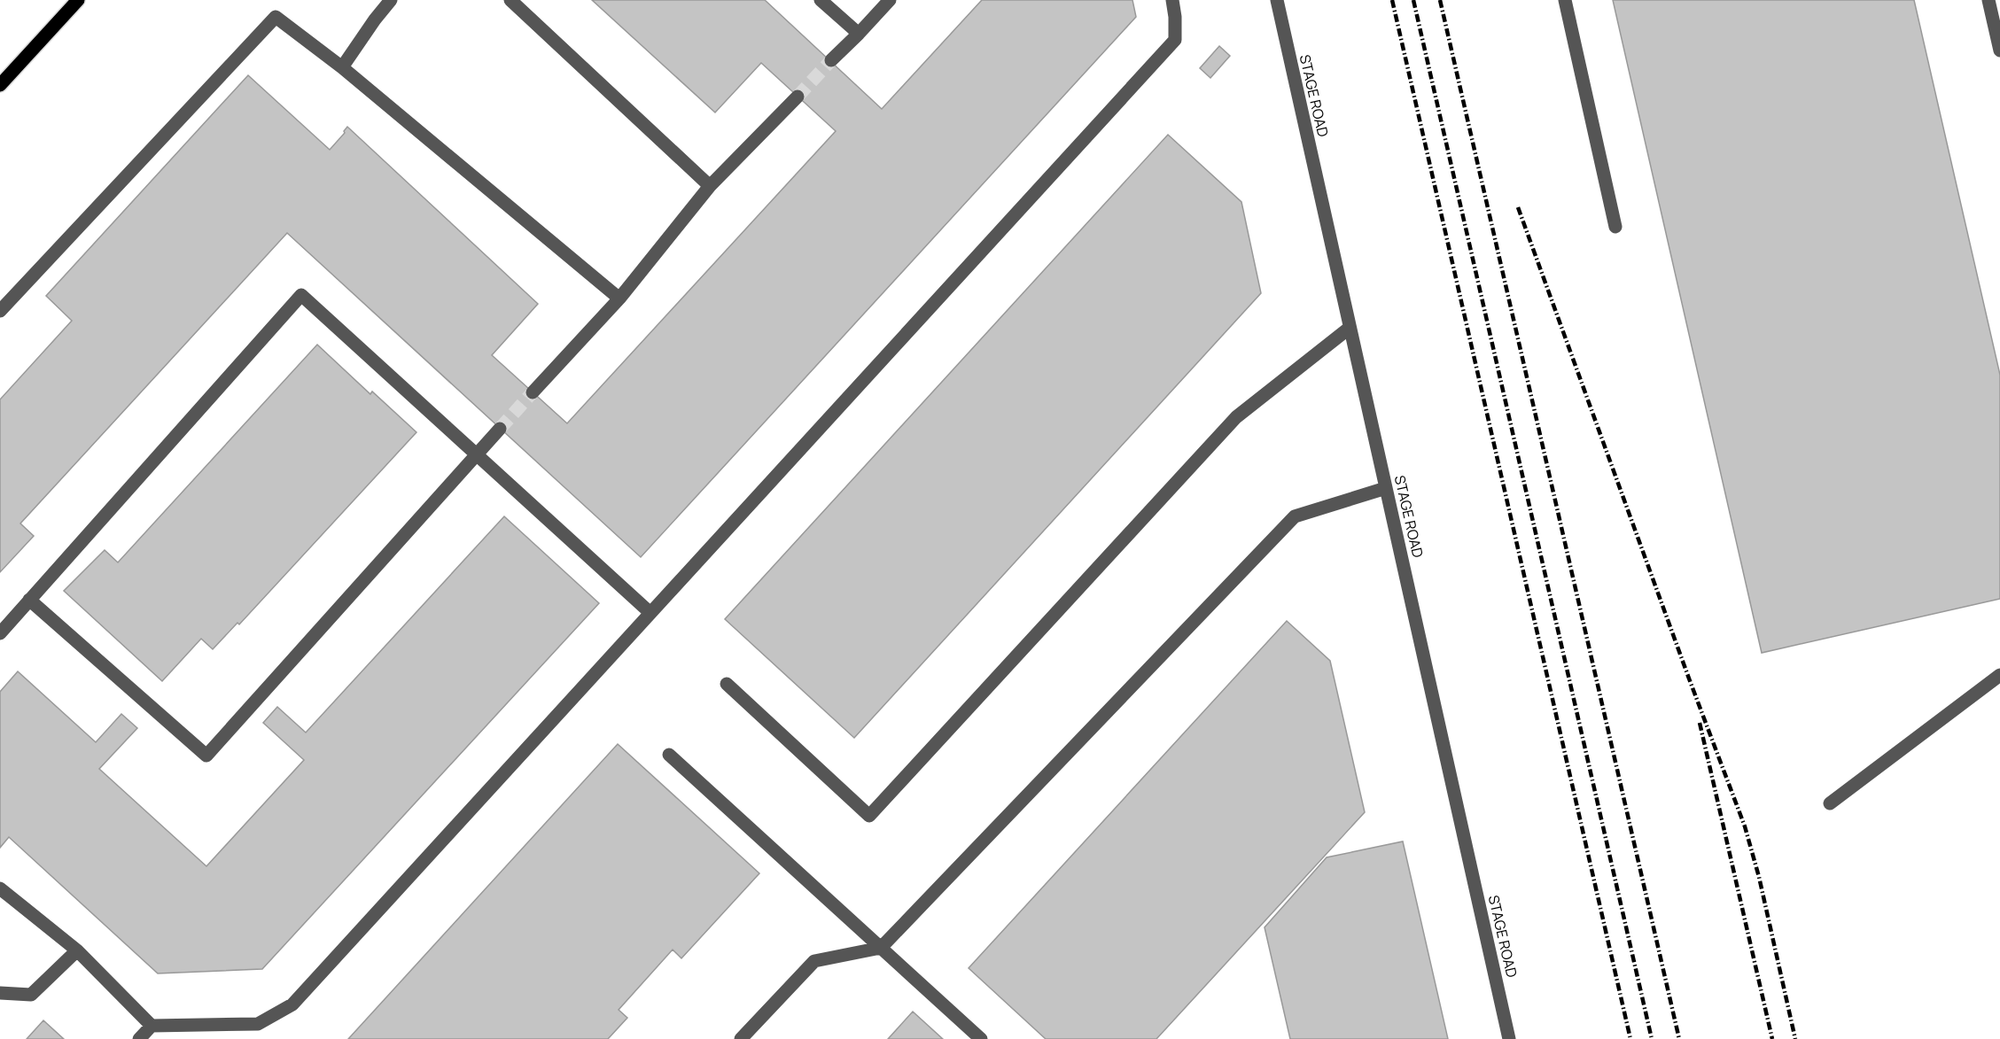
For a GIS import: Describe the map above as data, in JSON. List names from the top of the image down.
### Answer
{
  "streets": {
    "street": ["STAGE ROAD"]
  }
}
